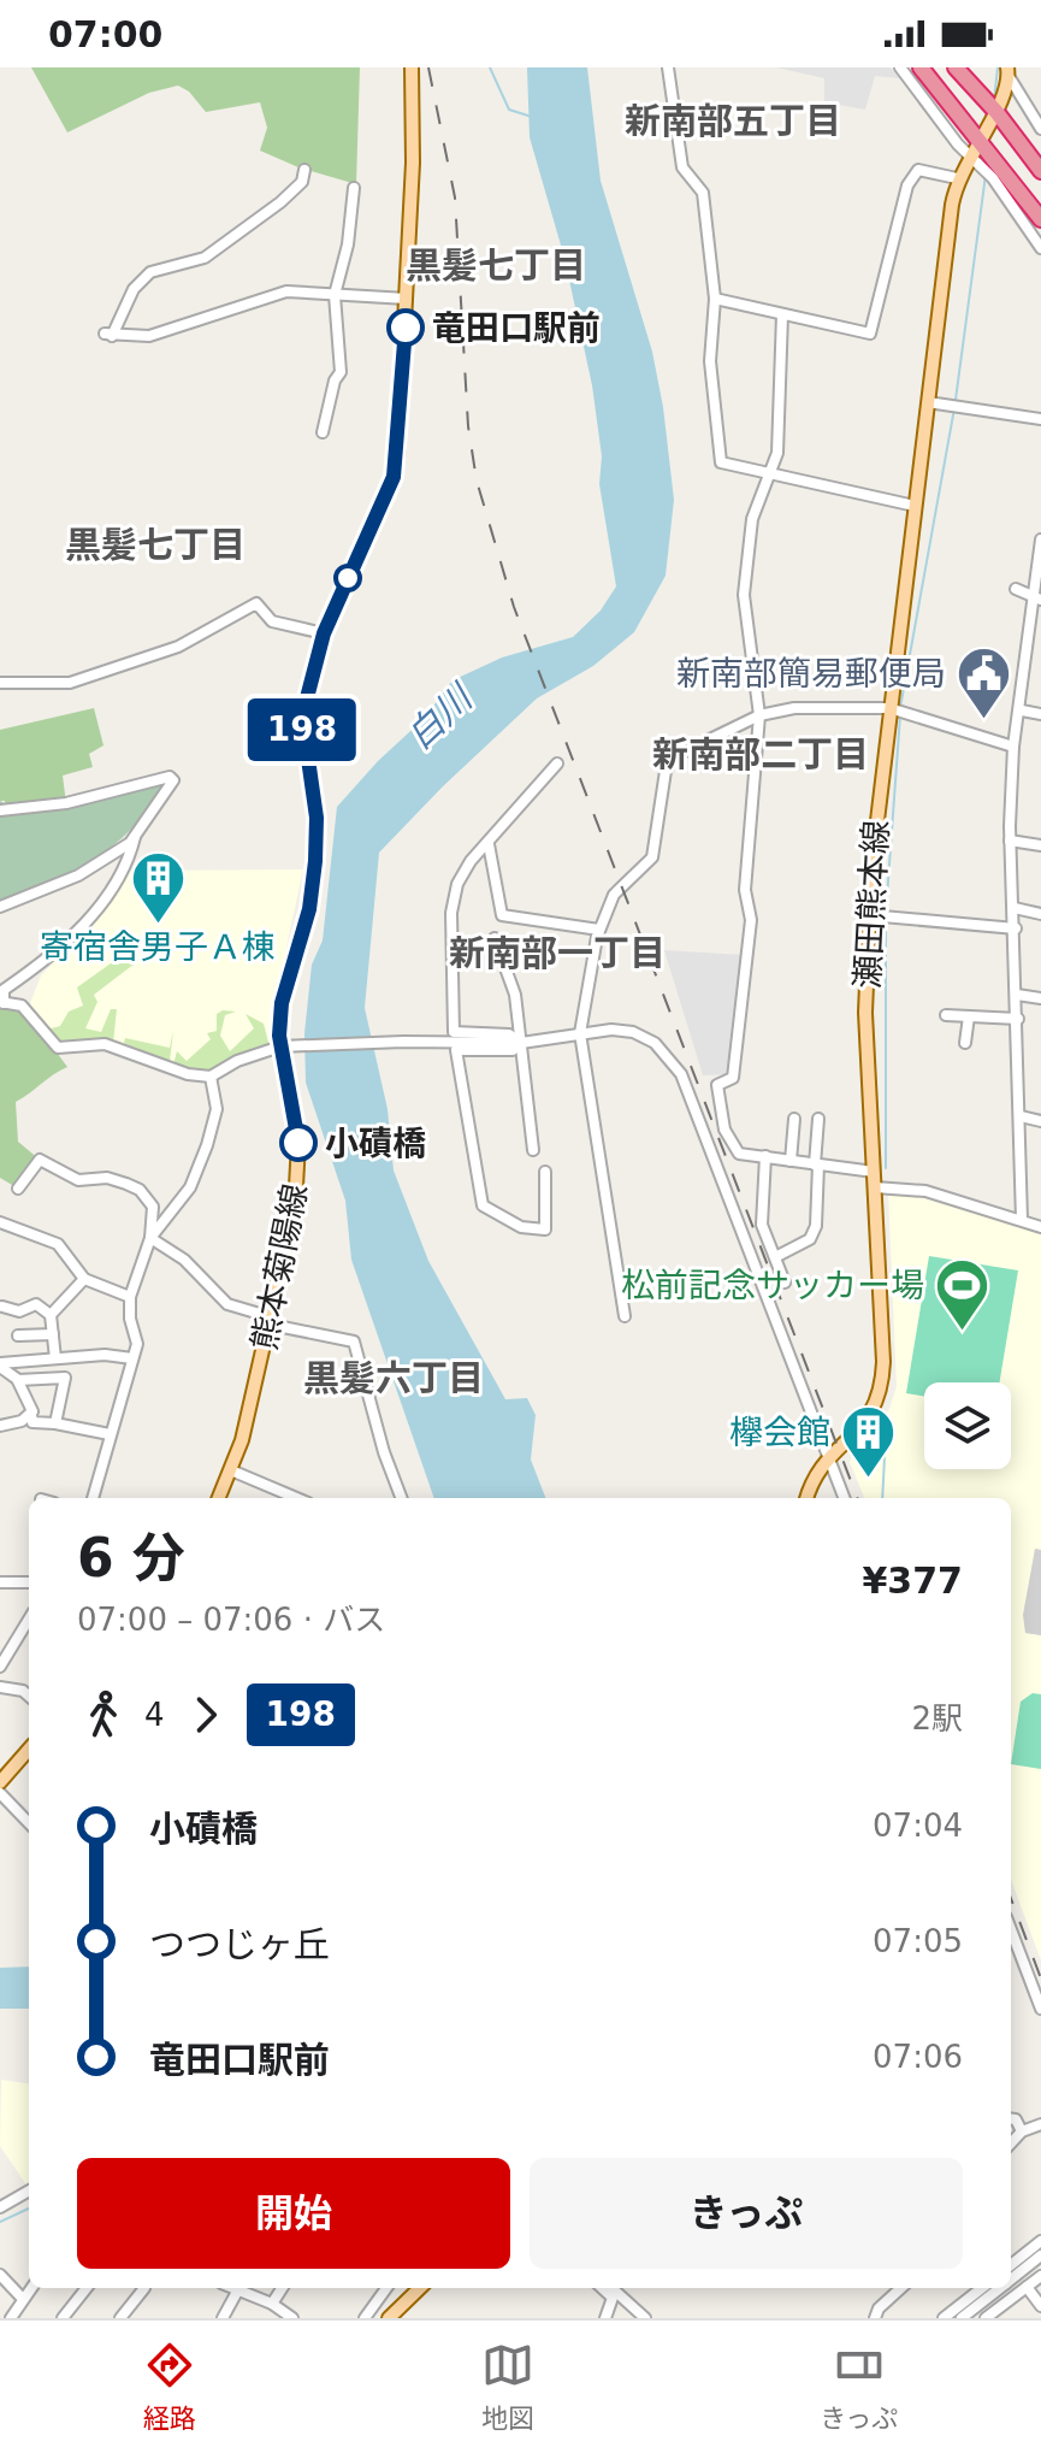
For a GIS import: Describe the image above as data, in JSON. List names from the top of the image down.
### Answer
{
  "streets": {
    "main road": ["瀬田熊本線", "熊本菊陽線"]
  },
  "districts": [
    "新南部五丁目",
    "黒髪七丁目",
    "黒髪七丁目",
    "新南部二丁目",
    "新南部一丁目",
    "黒髪六丁目"
  ],
  "water": ["白川"],
  "places": {
    "other": ["竜田口駅前", "小磧橋"],
    "public building": ["新南部簡易郵便局"],
    "building": ["寄宿舎男子Ａ棟", "欅会館"],
    "sports": ["松前記念サッカー場"]
  },
  "lines": ["bus line 198"],
  "page": {
    "status": "07:00",
    "on_map": "198",
    "heading": ["6 分", "07:00 – 07:06 · バス", "¥377"],
    "legs": ["4", "198", "2駅"],
    "list": [
      {
        "name": "小磧橋",
        "value": "07:04"
      },
      {
        "name": "つつじヶ丘",
        "value": "07:05"
      },
      {
        "name": "竜田口駅前",
        "value": "07:06"
      }
    ],
    "buttons": ["開始", "きっぷ"],
    "tabs": ["経路", "地図", "きっぷ"]
  }
}
